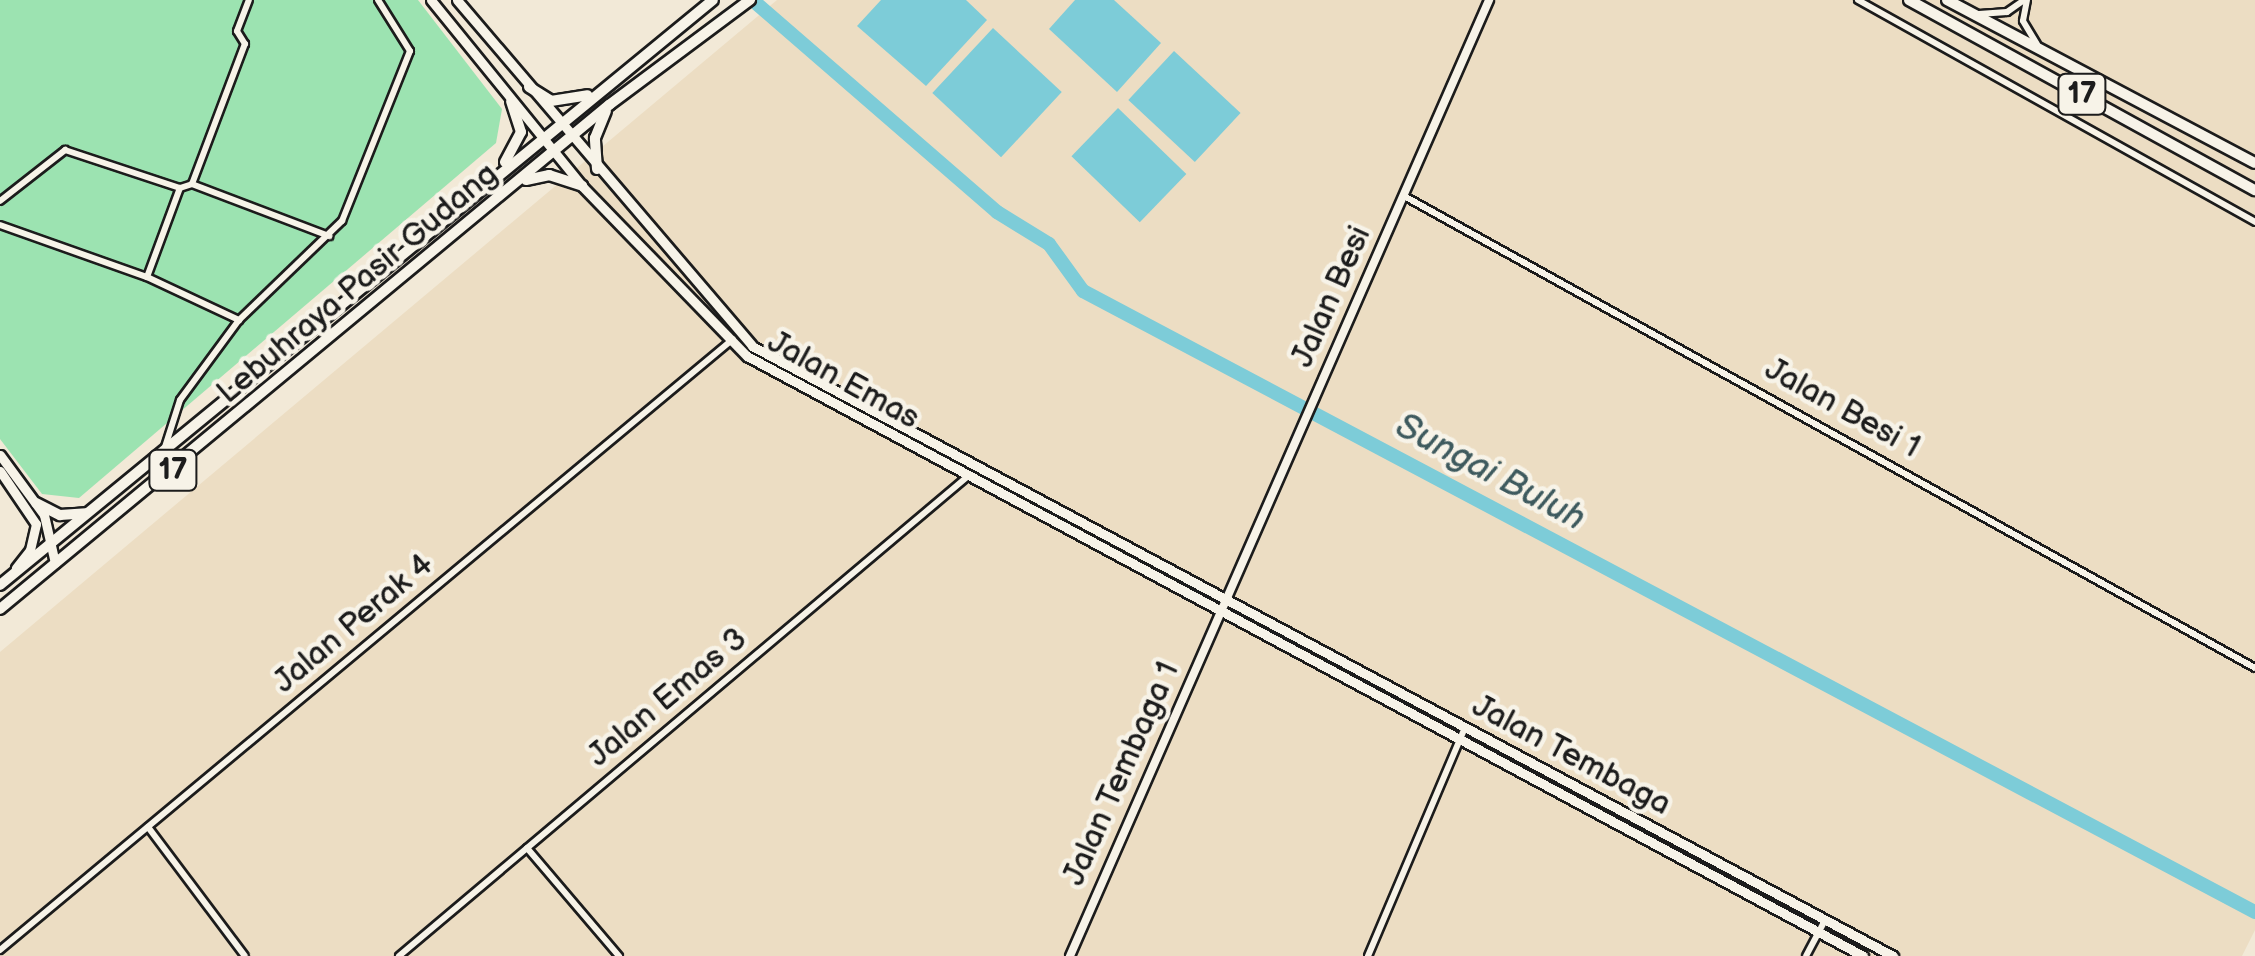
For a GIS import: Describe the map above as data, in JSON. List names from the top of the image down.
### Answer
{
  "streets": {
    "main road": [
      "17",
      "Lebuhraya Pasir Gudang",
      "Jalan Emas",
      "Jalan Tembaga"
    ],
    "street": [
      "Jalan Besi",
      "Jalan Besi 1",
      "Jalan Perak 4",
      "Jalan Emas 3",
      "Jalan Tembaga 1"
    ]
  },
  "crossings": [
    ["Lebuhraya Pasir Gudang", "Jalan Emas"],
    ["Jalan Besi", "Jalan Emas"],
    ["Jalan Besi", "Jalan Besi 1"],
    ["Jalan Besi", "Jalan Tembaga"],
    ["Jalan Besi", "Jalan Tembaga 1"],
    ["Jalan Emas", "Jalan Perak 4"],
    ["Jalan Emas", "Jalan Emas 3"],
    ["Jalan Emas", "Jalan Tembaga"],
    ["Jalan Emas", "Jalan Tembaga 1"],
    ["Jalan Tembaga", "Jalan Tembaga 1"]
  ],
  "water": ["Sungai Buluh"]
}
